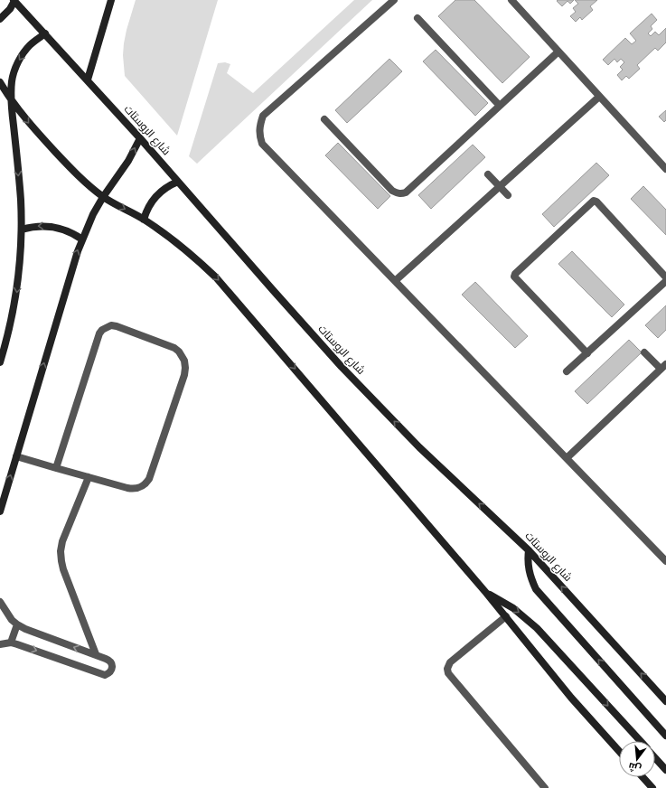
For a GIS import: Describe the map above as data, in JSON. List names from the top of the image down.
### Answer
{
  "streets": {
    "main road": ["شارع الروستات"]
  },
  "north": "bottom"
}
